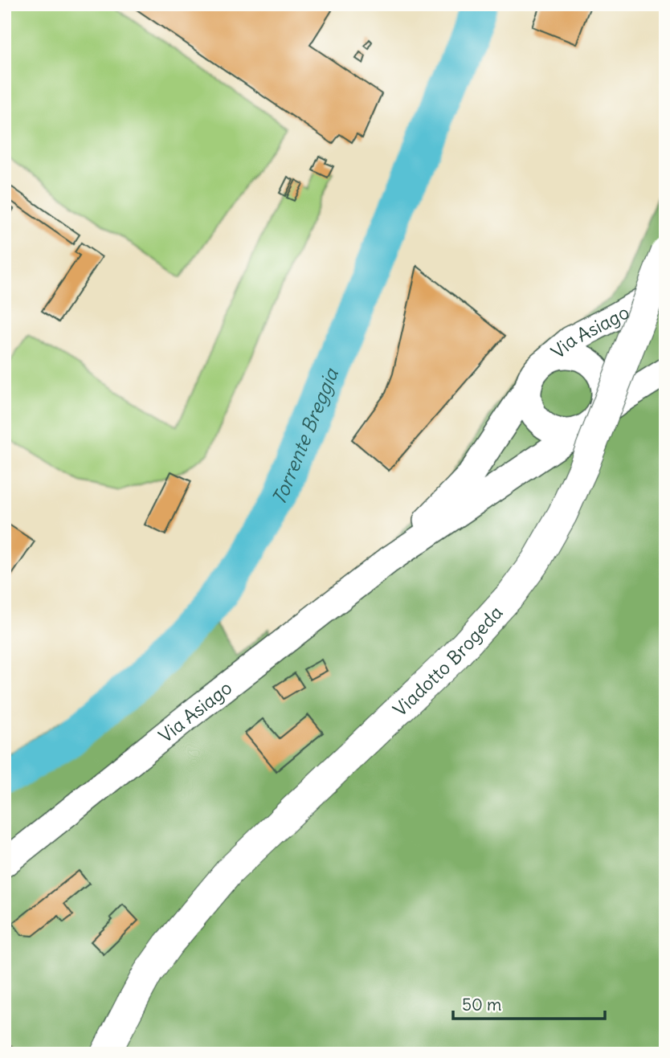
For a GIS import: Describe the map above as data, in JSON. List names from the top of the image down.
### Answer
{
  "streets": {
    "main road": ["Viadotto Brogeda"],
    "street": ["Via Asiago"]
  },
  "water": ["Torrente Breggia"],
  "scale_bar": "50 m"
}
